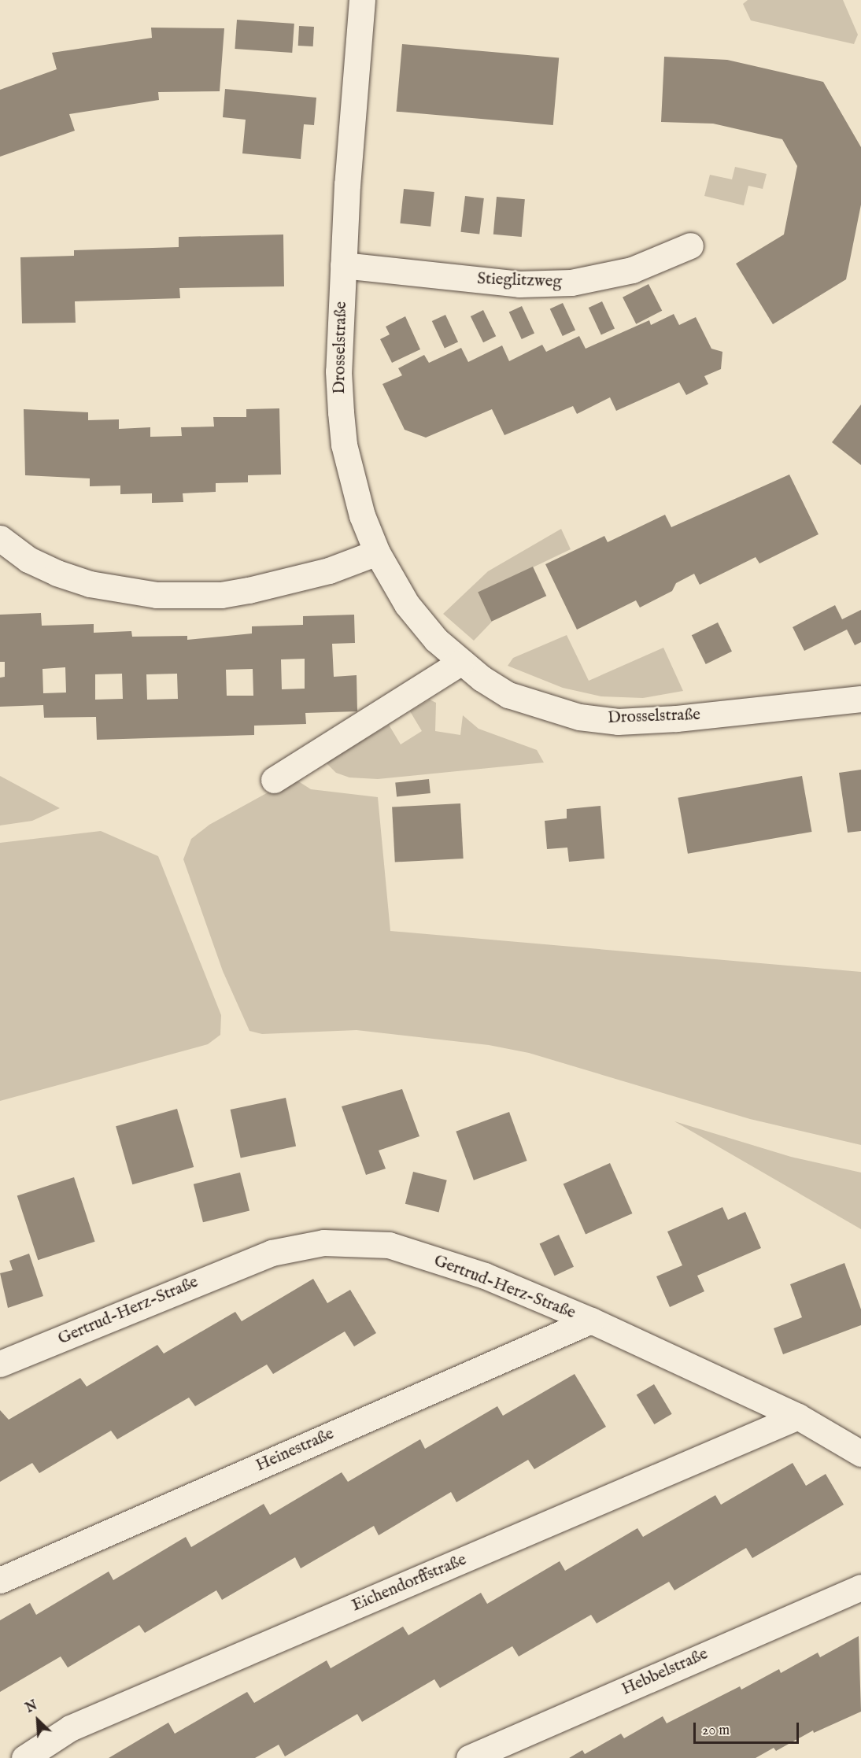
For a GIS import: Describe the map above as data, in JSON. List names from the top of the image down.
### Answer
{
  "streets": {
    "street": [
      "Stieglitzweg",
      "Drosselstraße",
      "Gertrud-Herz-Straße",
      "Heinestraße",
      "Eichendorffstraße",
      "Hebbelstraße"
    ]
  },
  "crossings": [
    ["Stieglitzweg", "Drosselstraße"],
    ["Gertrud-Herz-Straße", "Heinestraße"],
    ["Gertrud-Herz-Straße", "Eichendorffstraße"]
  ],
  "scale_bar": "20 m",
  "north": "top left"
}
